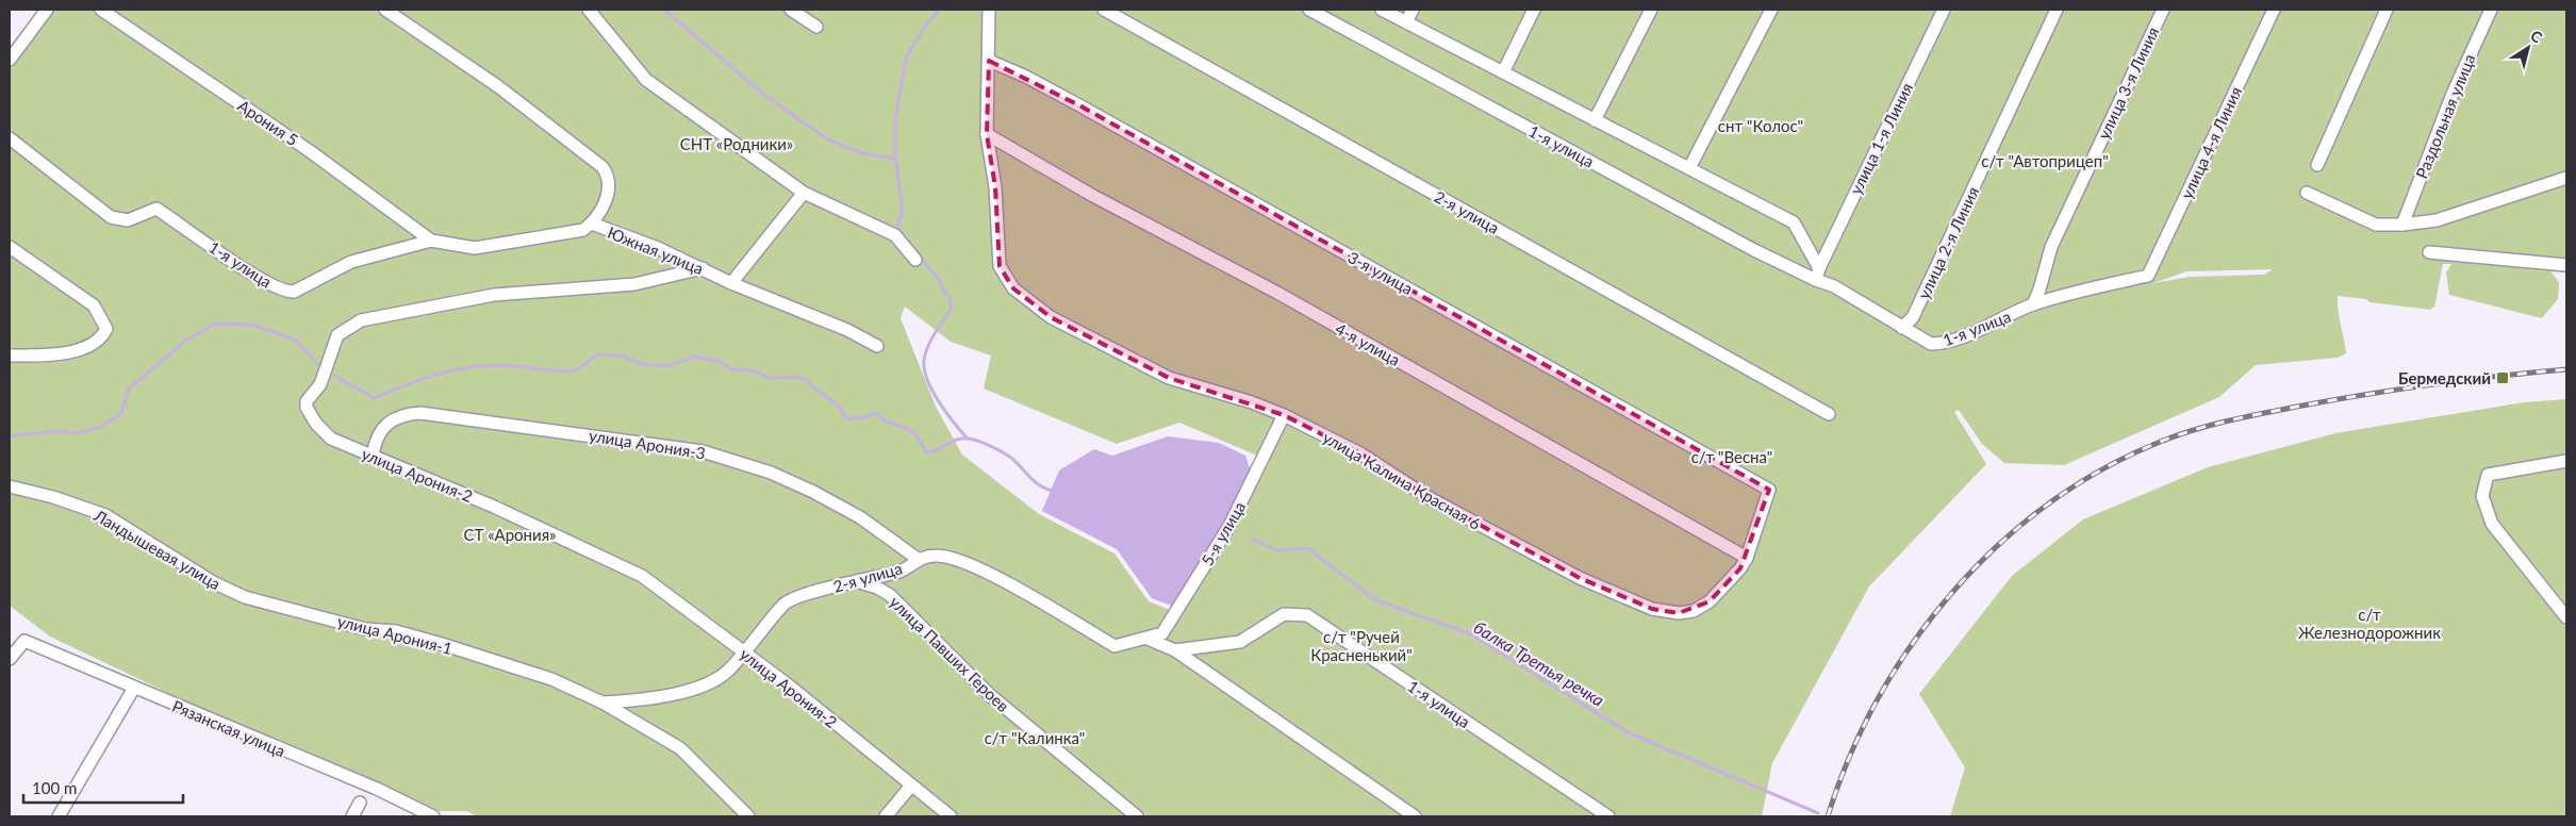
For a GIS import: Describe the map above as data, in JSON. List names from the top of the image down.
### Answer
{
  "streets": {
    "street": [
      "улица 3-я Линия",
      "Раздольная улица",
      "Арония 5",
      "улица 1-я Линия",
      "улица 4-я Линия",
      "1-я улица",
      "2-я улица",
      "улица 2-я Линия",
      "Южная улица",
      "3-я улица",
      "4-я улица",
      "улица Арония-3",
      "улица Арония-2",
      "улица Калина Красная 6",
      "5-я улица",
      "Ландышевая улица",
      "улица Арония-1",
      "улица Павших Героев",
      "Рязанская улица"
    ]
  },
  "crossings": [
    ["улица 3-я Линия", "1-я улица"],
    ["Арония 5", "1-я улица"],
    ["улица 1-я Линия", "1-я улица"],
    ["улица 4-я Линия", "1-я улица"],
    ["1-я улица", "улица 2-я Линия"],
    ["1-я улица", "Южная улица"],
    ["2-я улица", "улица Арония-3"],
    ["2-я улица", "улица Арония-2"],
    ["2-я улица", "5-я улица"],
    ["2-я улица", "улица Арония-1"],
    ["2-я улица", "улица Павших Героев"],
    ["Южная улица", "улица Арония-2"],
    ["3-я улица", "4-я улица"],
    ["3-я улица", "улица Калина Красная 6"],
    ["4-я улица", "улица Калина Красная 6"],
    ["улица Арония-3", "улица Арония-2"],
    ["улица Калина Красная 6", "5-я улица"],
    ["Ландышевая улица", "улица Арония-1"]
  ],
  "water": ["балка Третья речка"],
  "parks": [
    "снт \"Колос\"",
    "СНТ «Родники»",
    "с/т \"Автоприцеп\"",
    "с/т \"Весна\"",
    "СТ «Арония»",
    "с/т Железнодорожник",
    "с/т \"Ручей Красненький\"",
    "с/т \"Калинка\""
  ],
  "places": {
    "transit": ["Бермедский"]
  },
  "scale_bar": "100 m",
  "north": "top right"
}
